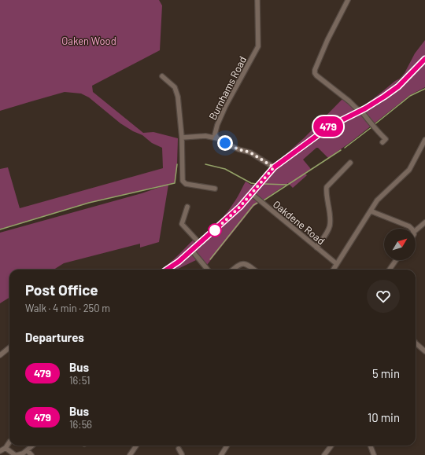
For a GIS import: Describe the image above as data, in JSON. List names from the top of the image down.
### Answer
{
  "streets": {
    "street": ["Burnhams Road", "Oakdene Road"]
  },
  "parks": ["Oaken Wood"],
  "lines": ["bus line 479"],
  "north": "top right",
  "page": {
    "on_map": "479",
    "heading": [
      ["Post Office", "Walk · 4 min · 250 m"],
      "Departures"
    ],
    "list": [
      {
        "mark": "479",
        "name": "Bus",
        "note": "16:51",
        "value": "5 min"
      },
      {
        "mark": "479",
        "name": "Bus",
        "note": "16:56",
        "value": "10 min"
      }
    ]
  }
}
